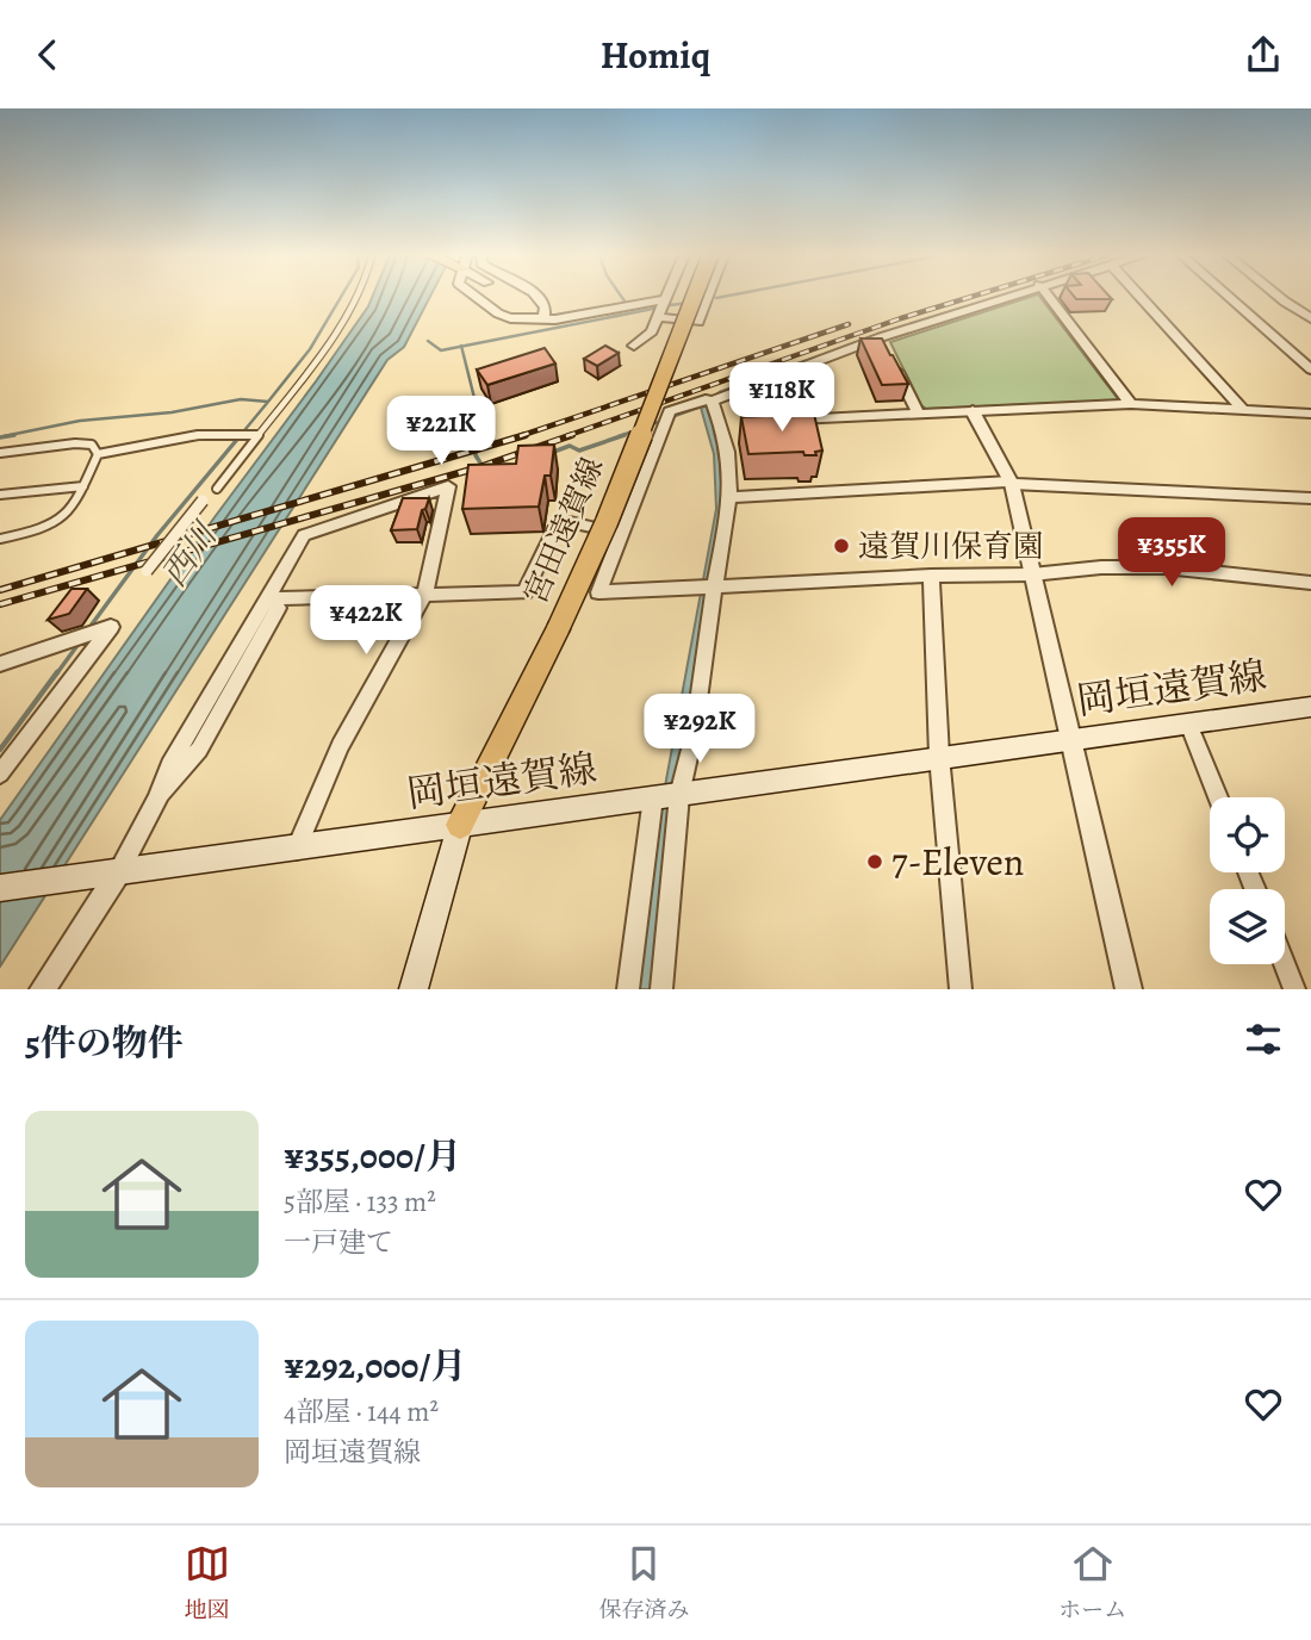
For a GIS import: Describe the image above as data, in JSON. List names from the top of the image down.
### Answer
{
  "streets": {
    "main road": ["宮田遠賀線", "岡垣遠賀線"]
  },
  "crossings": [
    ["宮田遠賀線", "岡垣遠賀線"]
  ],
  "water": ["西川"],
  "places": ["遠賀川保育園", "7-Eleven"],
  "page": {
    "header": "Homiq",
    "price": [
      "¥118K",
      "¥221K",
      "¥355K",
      "¥422K",
      "¥292K"
    ],
    "heading": "5件の物件",
    "list": [
      {
        "name": "¥355,000/月",
        "note": "5部屋 · 133 m² · 一戸建て"
      },
      {
        "name": "¥292,000/月",
        "note": "4部屋 · 144 m² · 岡垣遠賀線"
      }
    ],
    "tabs": ["地図", "保存済み", "ホーム"]
  }
}
